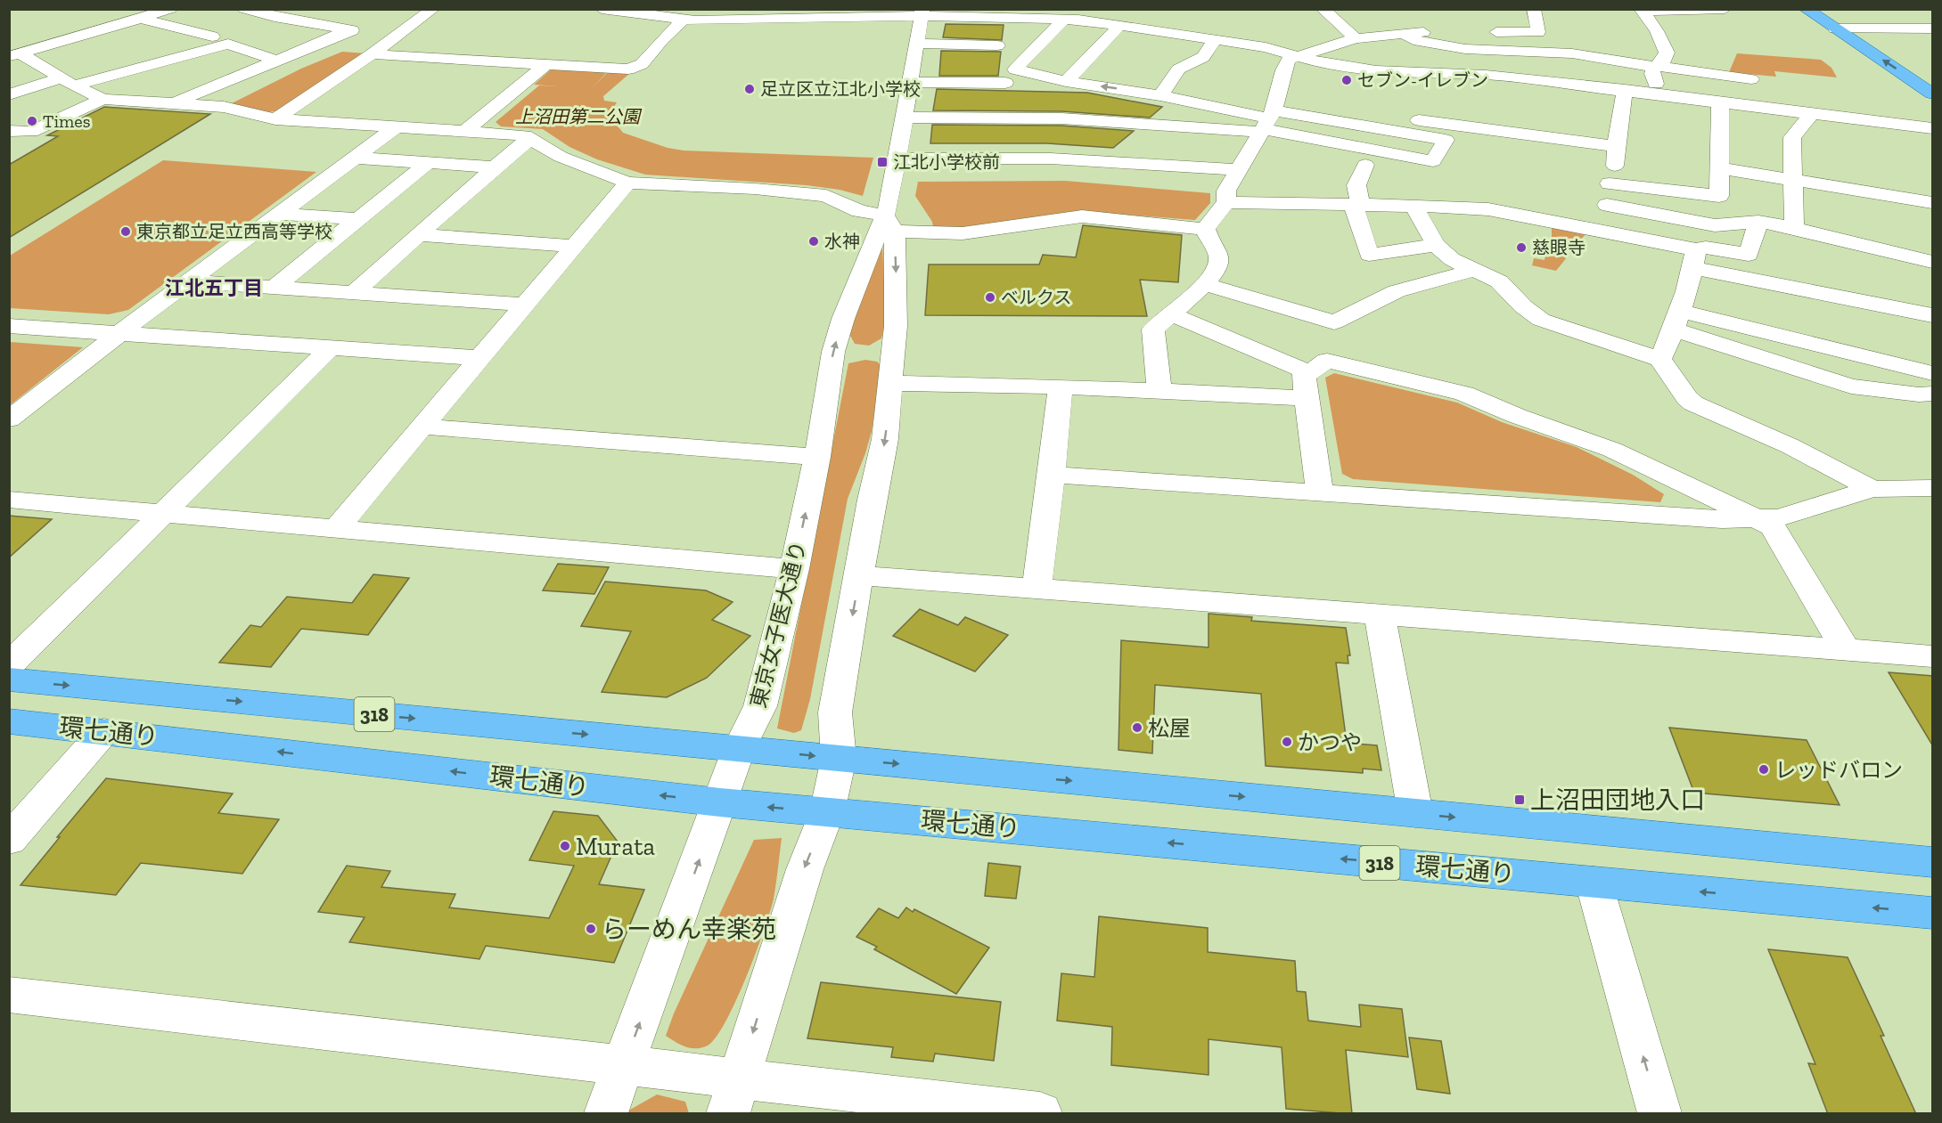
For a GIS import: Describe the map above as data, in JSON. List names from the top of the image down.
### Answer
{
  "streets": {
    "main road": ["318", "環七通り"],
    "street": ["東京女子医大通り"]
  },
  "crossings": [
    ["東京女子医大通り", "環七通り"]
  ],
  "districts": ["江北五丁目"],
  "parks": ["上沼田第二公園"],
  "places": {
    "other": [
      "セブン-イレブン",
      "足立区立江北小学校",
      "Times",
      "東京都立足立西高等学校",
      "水神",
      "慈眼寺",
      "ベルクス",
      "松屋",
      "かつや",
      "レッドバロン",
      "Murata",
      "らーめん幸楽苑"
    ],
    "transit": ["江北小学校前", "上沼田団地入口"]
  }
}
